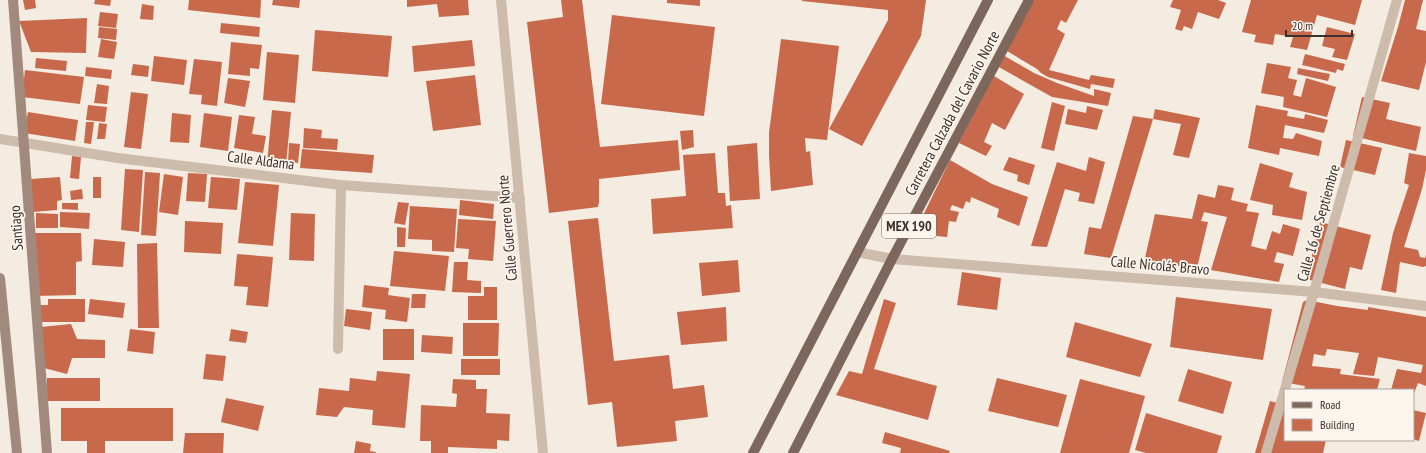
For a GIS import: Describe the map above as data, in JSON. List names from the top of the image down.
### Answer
{
  "streets": {
    "main road": ["Carretera Calzada del Cavario Norte", "MEX 190"],
    "street": [
      "Calle Aldama",
      "Calle 16 de Septiembre",
      "Santiago",
      "Calle Guerrero Norte",
      "Calle Nicolás Bravo"
    ]
  },
  "crossings": [
    ["Carretera Calzada del Cavario Norte", "Calle Nicolás Bravo"],
    ["Calle Aldama", "Santiago"],
    ["Calle Aldama", "Calle Guerrero Norte"],
    ["Calle 16 de Septiembre", "Calle Nicolás Bravo"]
  ],
  "legend": ["Road", "Building"],
  "scale_bar": "20 m"
}
